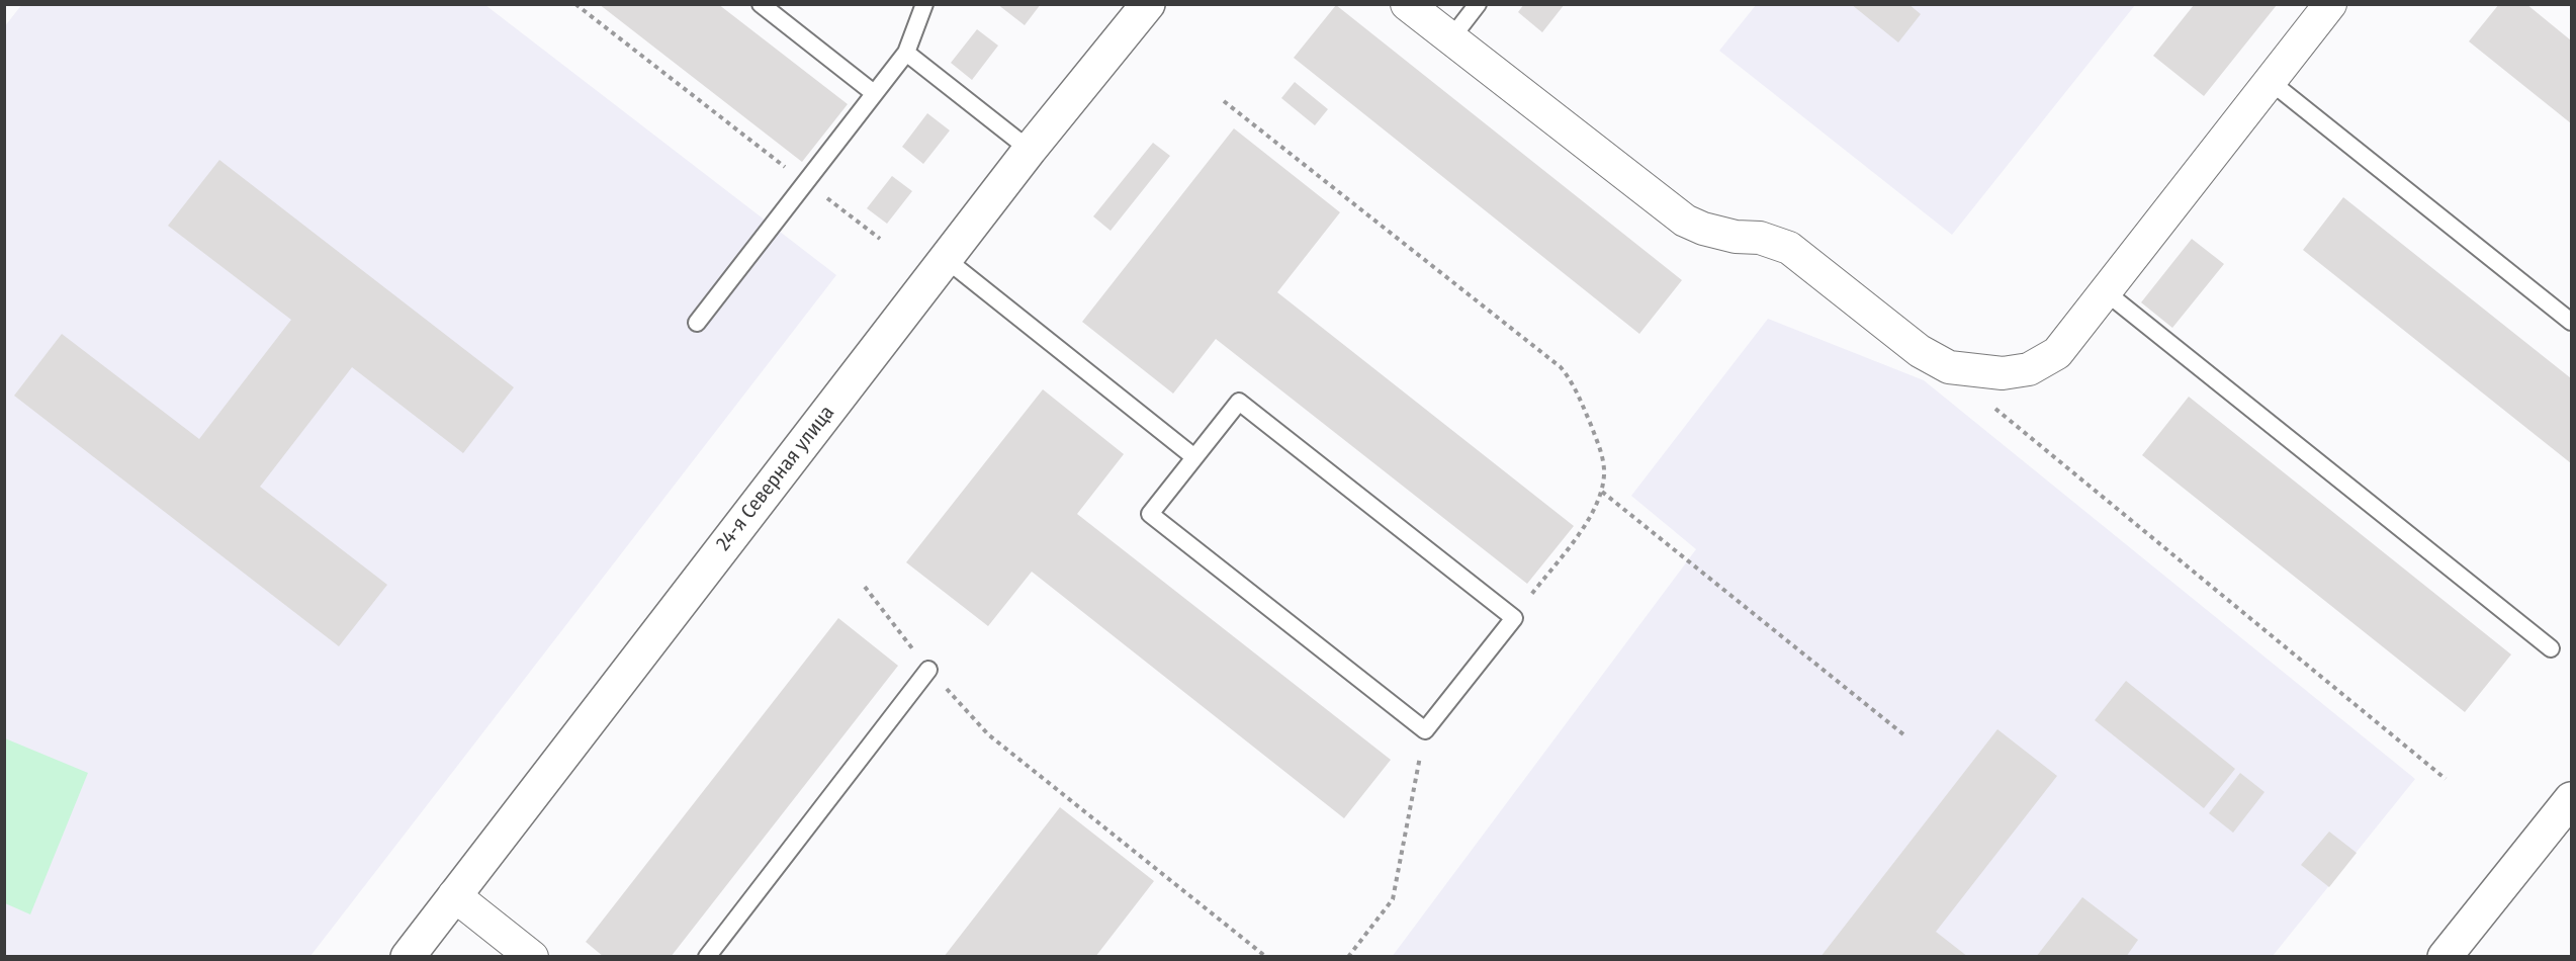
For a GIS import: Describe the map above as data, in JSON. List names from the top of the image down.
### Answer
{
  "streets": {
    "main road": ["24-я Северная улица"]
  }
}
